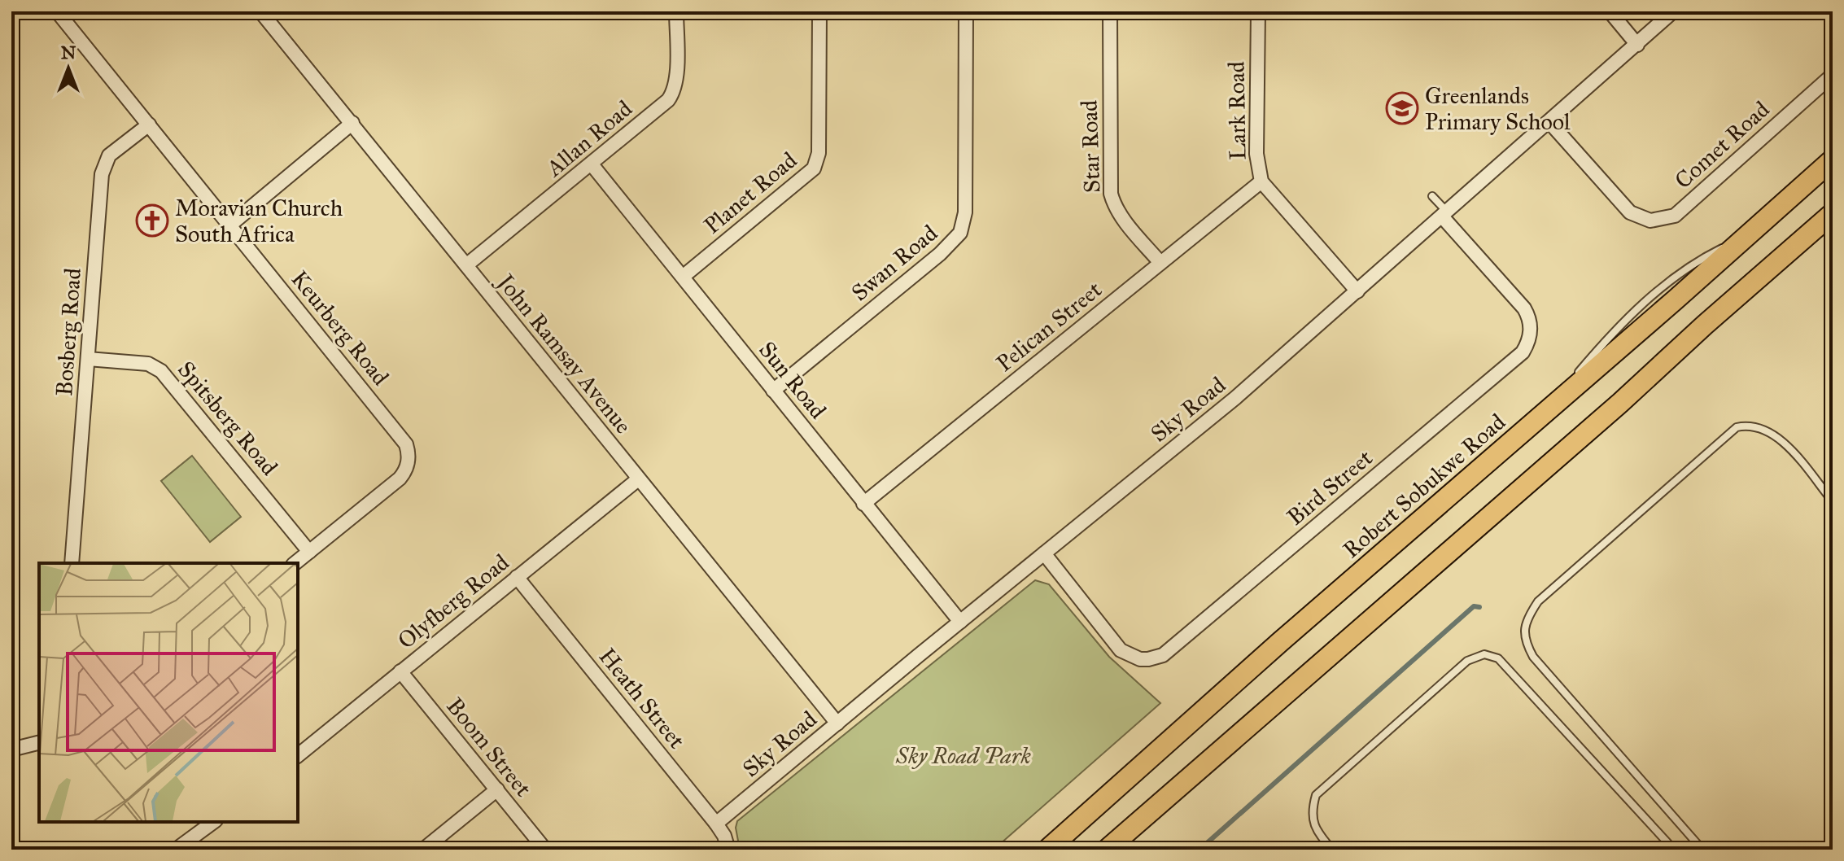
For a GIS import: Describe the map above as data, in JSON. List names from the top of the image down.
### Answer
{
  "streets": {
    "main road": ["Robert Sobukwe Road"],
    "street": [
      "Lark Road",
      "Allan Road",
      "Comet Road",
      "Star Road",
      "Planet Road",
      "Swan Road",
      "Pelican Street",
      "Keurberg Road",
      "Bosberg Road",
      "John Ramsay Avenue",
      "Sun Road",
      "Sky Road",
      "Spitsberg Road",
      "Bird Street",
      "Olyfberg Road",
      "Heath Street",
      "Boom Street"
    ]
  },
  "crossings": [
    ["Lark Road", "Pelican Street"],
    ["Lark Road", "Sky Road"],
    ["Allan Road", "John Ramsay Avenue"],
    ["Allan Road", "Sun Road"],
    ["Comet Road", "Sky Road"],
    ["Star Road", "Pelican Street"],
    ["Planet Road", "Sun Road"],
    ["Swan Road", "Sun Road"],
    ["Pelican Street", "Sun Road"],
    ["Keurberg Road", "Bosberg Road"],
    ["Keurberg Road", "Spitsberg Road"],
    ["Bosberg Road", "Spitsberg Road"],
    ["John Ramsay Avenue", "Sky Road"],
    ["John Ramsay Avenue", "Olyfberg Road"],
    ["Sun Road", "Sky Road"],
    ["Sky Road", "Bird Street"],
    ["Sky Road", "Heath Street"],
    ["Olyfberg Road", "Heath Street"],
    ["Olyfberg Road", "Boom Street"]
  ],
  "parks": ["Sky Road Park"],
  "places": {
    "school or university": ["Greenlands Primary School"],
    "church": ["Moravian Church South Africa"]
  },
  "north": "top"
}
